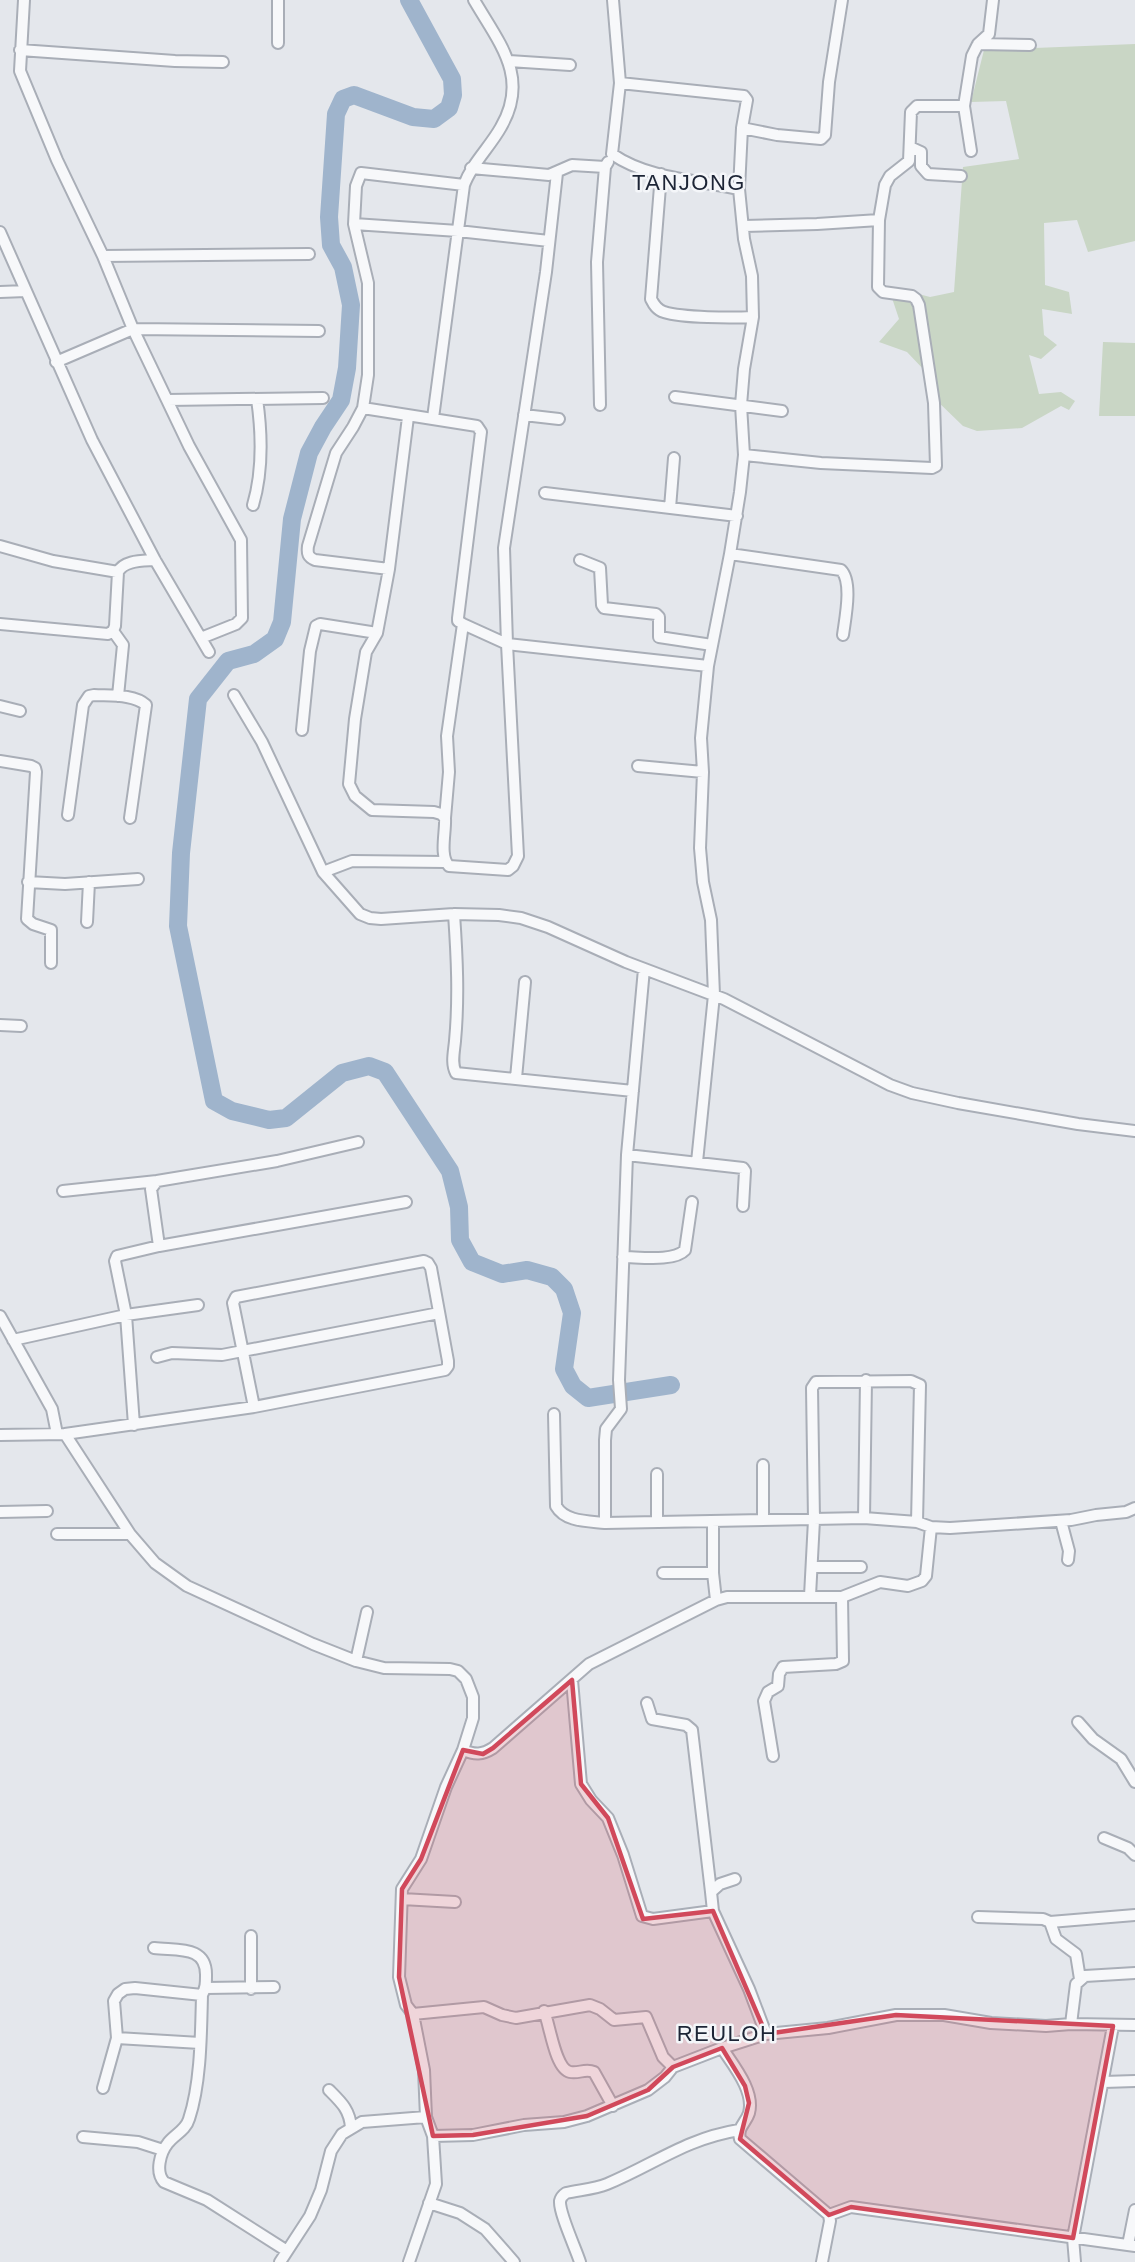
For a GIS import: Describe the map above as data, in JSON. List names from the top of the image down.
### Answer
{
  "districts": ["TANJONG", "REULOH"]
}
